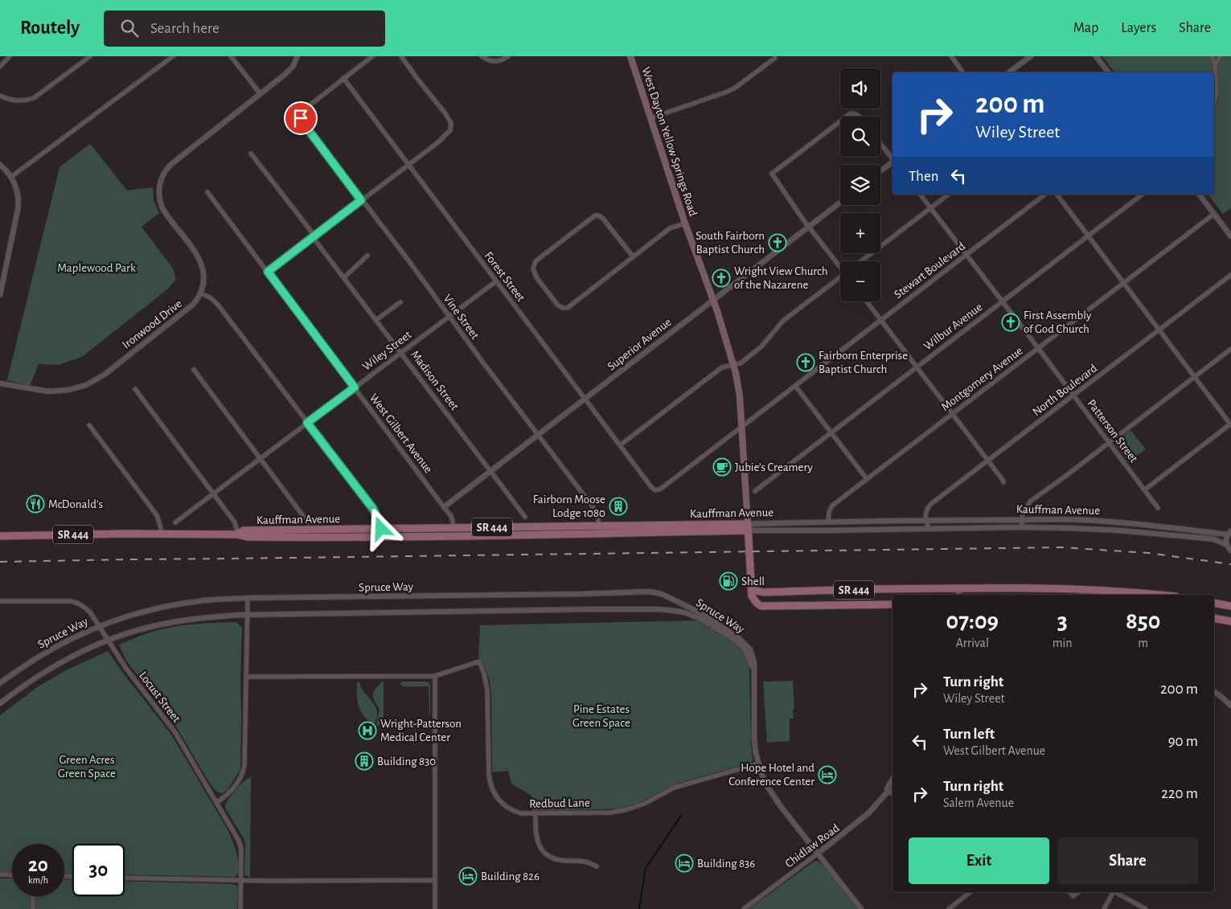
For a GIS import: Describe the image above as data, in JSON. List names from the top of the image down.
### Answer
{
  "streets": {
    "main road": ["West Dayton Yellow Springs Road", "Kauffman Avenue", "SR 444"],
    "street": [
      "Stewart Boulevard",
      "Forest Street",
      "Vine Street",
      "Ironwood Drive",
      "Wilbur Avenue",
      "Superior Avenue",
      "Wiley Street",
      "Montgomery Avenue",
      "Madison Street",
      "North Boulevard",
      "Patterson Street",
      "West Gilbert Avenue",
      "Spruce Way",
      "Locust Street",
      "Redbud Lane",
      "Chidlaw Road"
    ]
  },
  "crossings": [
    ["West Dayton Yellow Springs Road", "Stewart Boulevard"],
    ["West Dayton Yellow Springs Road", "Superior Avenue"],
    ["West Dayton Yellow Springs Road", "Kauffman Avenue"],
    ["West Dayton Yellow Springs Road", "SR 444"],
    ["Stewart Boulevard", "Forest Street"],
    ["Stewart Boulevard", "Patterson Street"],
    ["Forest Street", "Vine Street"],
    ["Forest Street", "Superior Avenue"],
    ["Forest Street", "Wiley Street"],
    ["Vine Street", "Superior Avenue"],
    ["Vine Street", "Wiley Street"],
    ["Vine Street", "Kauffman Avenue"],
    ["Wilbur Avenue", "Patterson Street"],
    ["Superior Avenue", "Madison Street"],
    ["Superior Avenue", "West Gilbert Avenue"],
    ["Wiley Street", "Madison Street"],
    ["Wiley Street", "West Gilbert Avenue"],
    ["Montgomery Avenue", "Patterson Street"],
    ["Montgomery Avenue", "Kauffman Avenue"],
    ["North Boulevard", "Patterson Street"],
    ["North Boulevard", "Kauffman Avenue"],
    ["West Gilbert Avenue", "Kauffman Avenue"],
    ["Spruce Way", "Locust Street"],
    ["Spruce Way", "Redbud Lane"],
    ["Spruce Way", "Chidlaw Road"]
  ],
  "parks": ["Maplewood Park", "Pine Estates Green Space", "Green Acres Green Space"],
  "places": {
    "church": [
      "South Fairborn Baptist Church",
      "Wright View Church of the Nazarene",
      "First Assembly of God Church",
      "Fairborn Enterprise Baptist Church"
    ],
    "cafe": ["Jubie’s Creamery"],
    "restaurant": ["McDonald's"],
    "building": ["Fairborn Moose Lodge 1080", "Building 830"],
    "fuel station": ["Shell"],
    "hospital": ["Wright-Patterson Medical Center"],
    "hotel": ["Hope Hotel and Conference Center", "Building 836", "Building 826"]
  },
  "page": {
    "header": "Routely",
    "search": "Search here",
    "nav": ["Map", "Layers", "Share"],
    "map_buttons": ["+", "−"],
    "turn": ["200 m", "Wiley Street"],
    "then": "Then",
    "eta": [
      "07:09",
      "Arrival",
      "3",
      "min",
      "850",
      "m"
    ],
    "list": [
      {
        "name": "Turn right",
        "note": "Wiley Street",
        "value": "200 m"
      },
      {
        "name": "Turn left",
        "note": "West Gilbert Avenue",
        "value": "90 m"
      },
      {
        "name": "Turn right",
        "note": "Salem Avenue",
        "value": "220 m"
      }
    ],
    "buttons": ["Exit", "Share"],
    "speed": "20 km/h",
    "limit": "30"
  }
}
